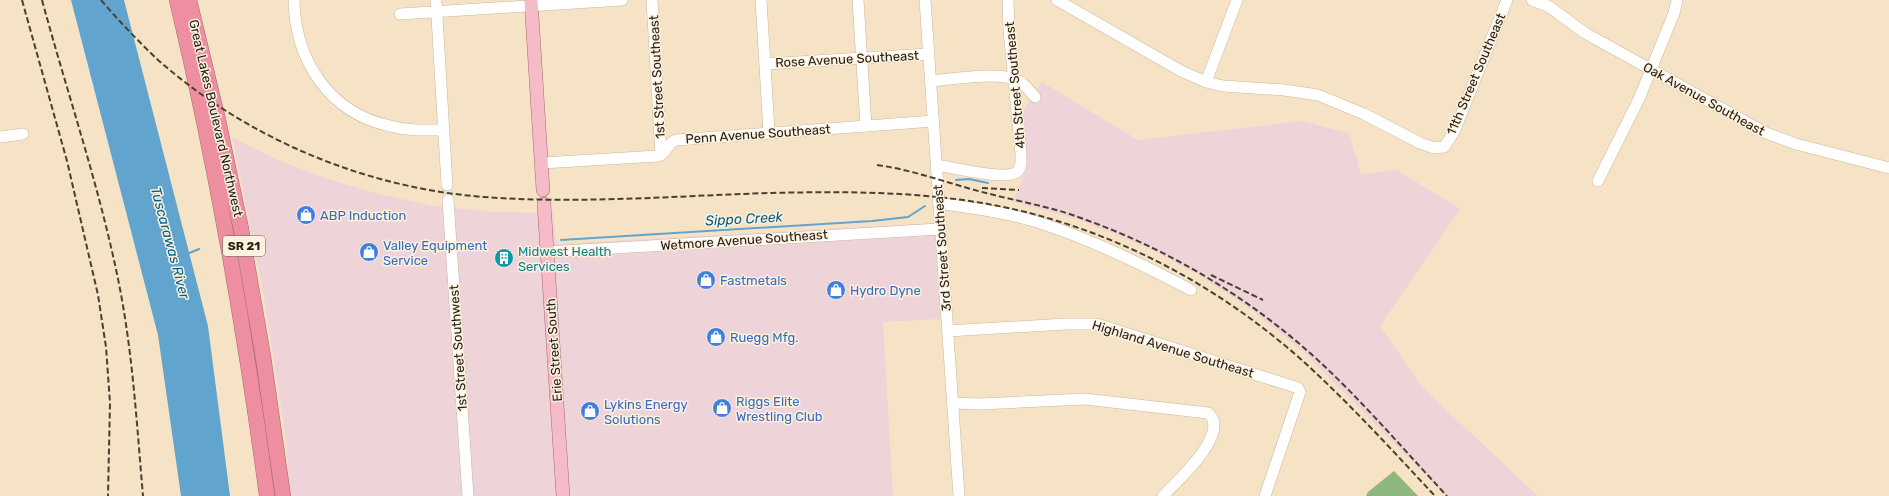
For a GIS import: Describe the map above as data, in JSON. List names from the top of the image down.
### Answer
{
  "streets": {
    "highway": ["Great Lakes Boulevard Northwest", "SR 21"],
    "main road": ["Erie Street South"],
    "street": [
      "Rose Avenue Southeast",
      "11th Street Southeast",
      "1st Street Southeast",
      "4th Street Southeast",
      "Oak Avenue Southeast",
      "Penn Avenue Southeast",
      "Wetmore Avenue Southeast",
      "3rd Street Southeast",
      "1st Street Southwest",
      "Highland Avenue Southeast"
    ]
  },
  "crossings": [
    ["Rose Avenue Southeast", "3rd Street Southeast"],
    ["1st Street Southeast", "Penn Avenue Southeast"],
    ["4th Street Southeast", "3rd Street Southeast"],
    ["Penn Avenue Southeast", "3rd Street Southeast"],
    ["Wetmore Avenue Southeast", "3rd Street Southeast"],
    ["Wetmore Avenue Southeast", "Erie Street South"],
    ["3rd Street Southeast", "Highland Avenue Southeast"]
  ],
  "water": ["Sippo Creek", "Tuscarawas River"],
  "places": {
    "shop": [
      "ABP Induction",
      "Valley Equipment Service",
      "Fastmetals",
      "Hydro Dyne",
      "Ruegg Mfg.",
      "Riggs Elite Wrestling Club",
      "Lykins Energy Solutions"
    ],
    "building": ["Midwest Health Services"]
  }
}
